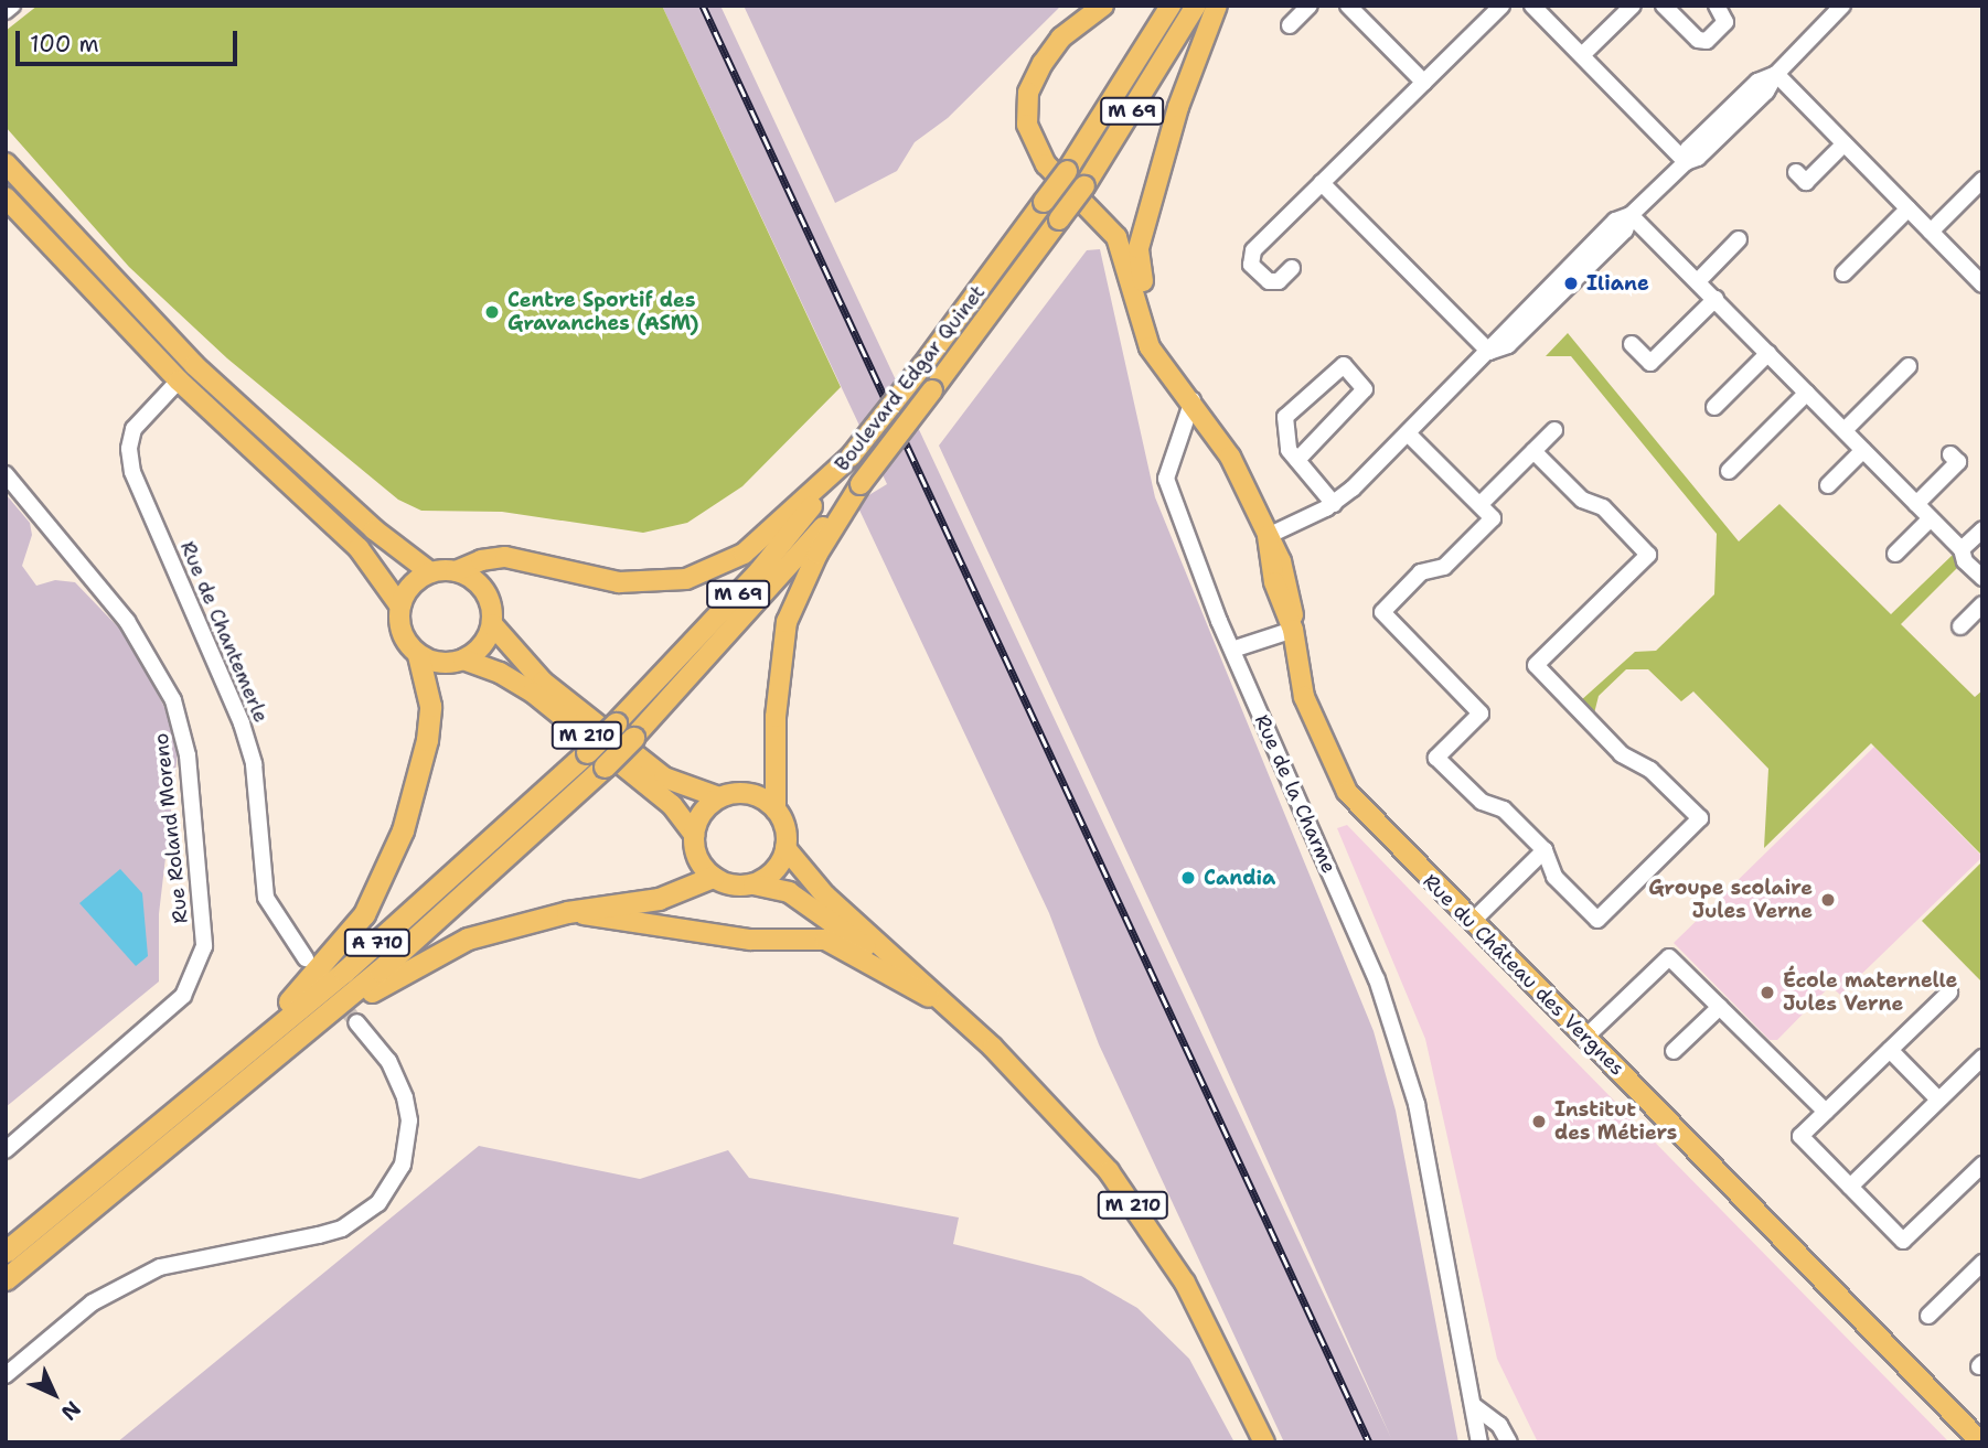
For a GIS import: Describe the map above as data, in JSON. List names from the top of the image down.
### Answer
{
  "streets": {
    "highway": ["A 710"],
    "main road": [
      "M 69",
      "Boulevard Edgar Quinet",
      "M 210",
      "Rue du Château des Vergnes"
    ],
    "street": ["Rue de Chantemerle", "Rue de la Charme", "Rue Roland Moreno"]
  },
  "crossings": [
    ["M 69", "Boulevard Edgar Quinet"],
    ["M 69", "A 710"],
    ["Boulevard Edgar Quinet", "A 710"]
  ],
  "places": [
    "Iliane",
    "Centre Sportif des Gravanches (ASM)",
    "Candia",
    "Groupe scolaire Jules Verne",
    "École maternelle Jules Verne",
    "Institut des Métiers"
  ],
  "scale_bar": "100 m",
  "north": "bottom right"
}
